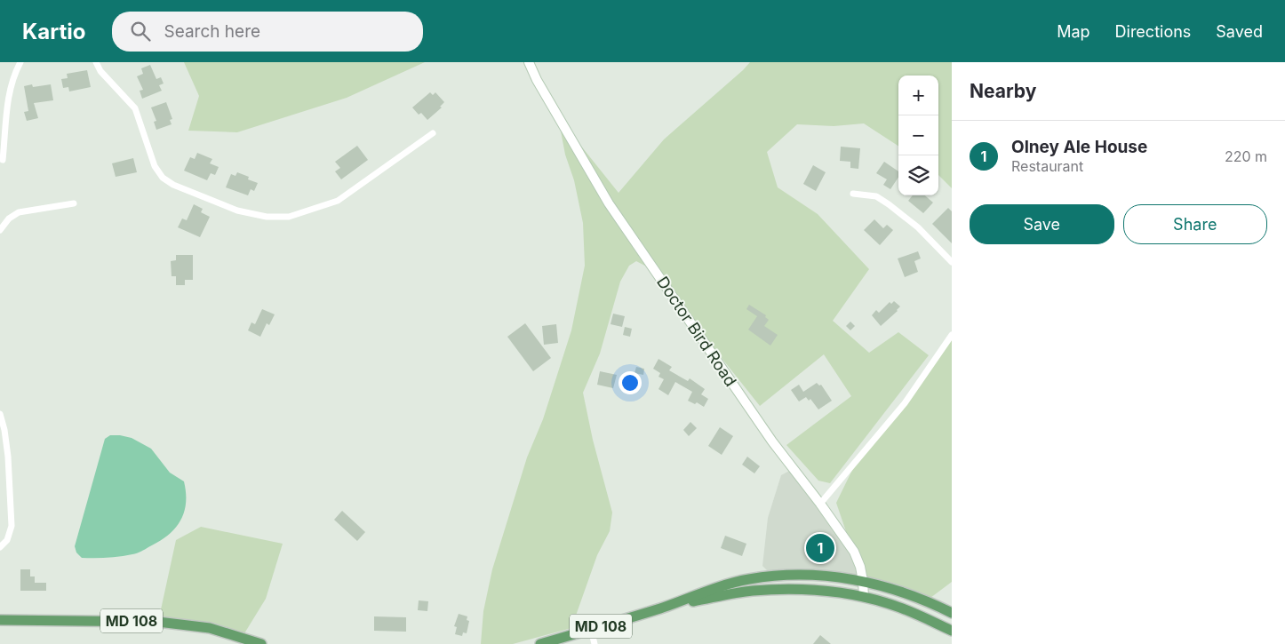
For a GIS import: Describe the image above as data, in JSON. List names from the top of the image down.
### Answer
{
  "streets": {
    "main road": ["Doctor Bird Road", "MD 108"]
  },
  "crossings": [
    ["Doctor Bird Road", "MD 108"]
  ],
  "page": {
    "header": "Kartio",
    "search": "Search here",
    "nav": ["Map", "Directions", "Saved"],
    "heading": "Nearby",
    "map_buttons": ["+", "−"],
    "list": [
      {
        "mark": "1",
        "name": "Olney Ale House",
        "note": "Restaurant",
        "value": "220 m"
      }
    ],
    "buttons": ["Save", "Share"],
    "pins": "1"
  }
}
